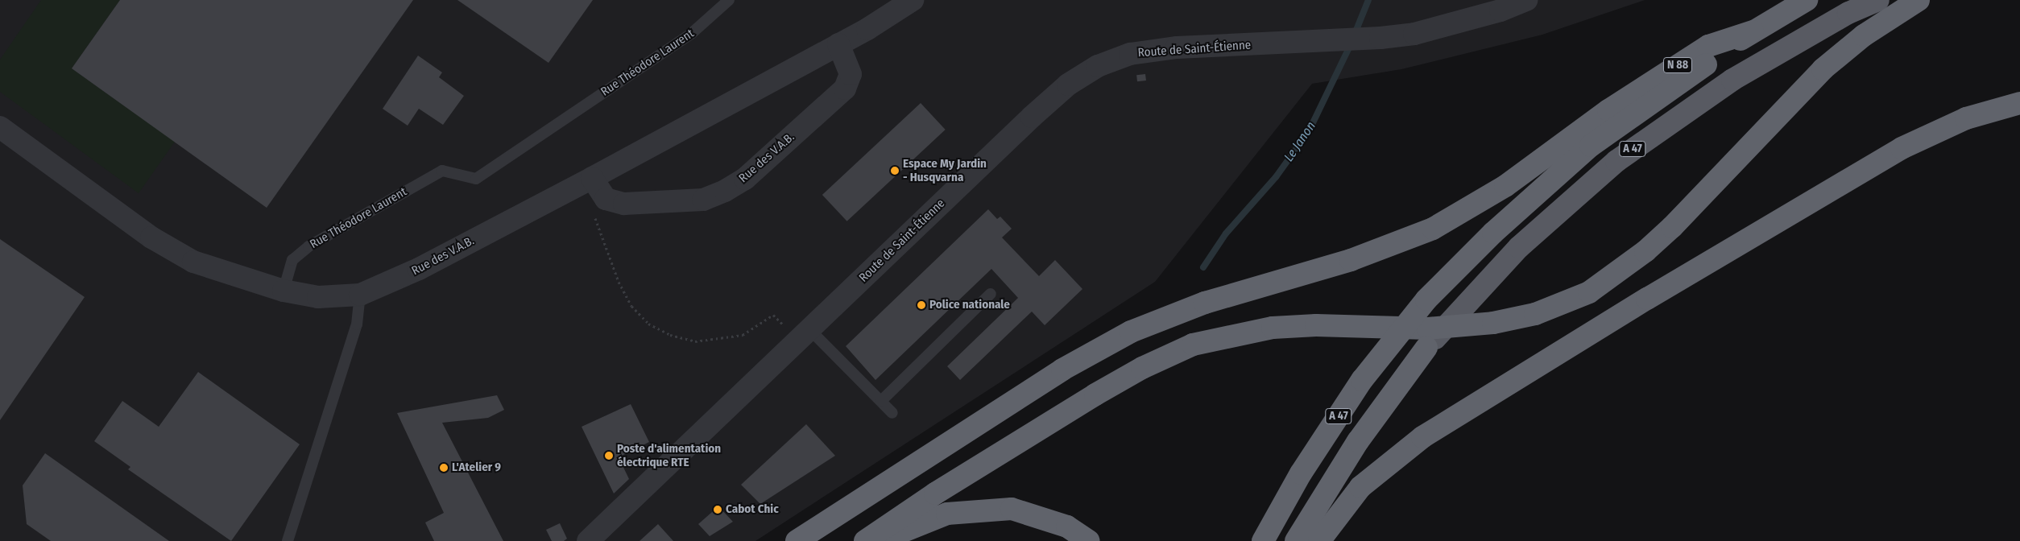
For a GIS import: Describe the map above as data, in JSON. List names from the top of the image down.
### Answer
{
  "streets": {
    "highway": ["N 88", "A 47"],
    "street": ["Route de Saint-Étienne", "Rue des V.A.B."],
    "lane": ["Rue Théodore Laurent"]
  },
  "crossings": [
    ["Rue Théodore Laurent", "Rue des V.A.B."],
    ["N 88", "A 47"]
  ],
  "water": ["Le Janon"],
  "places": [
    "Espace My Jardin - Husqvarna",
    "Police nationale",
    "Poste d'alimentation électrique RTE",
    "L'Atelier 9",
    "Cabot Chic"
  ]
}
